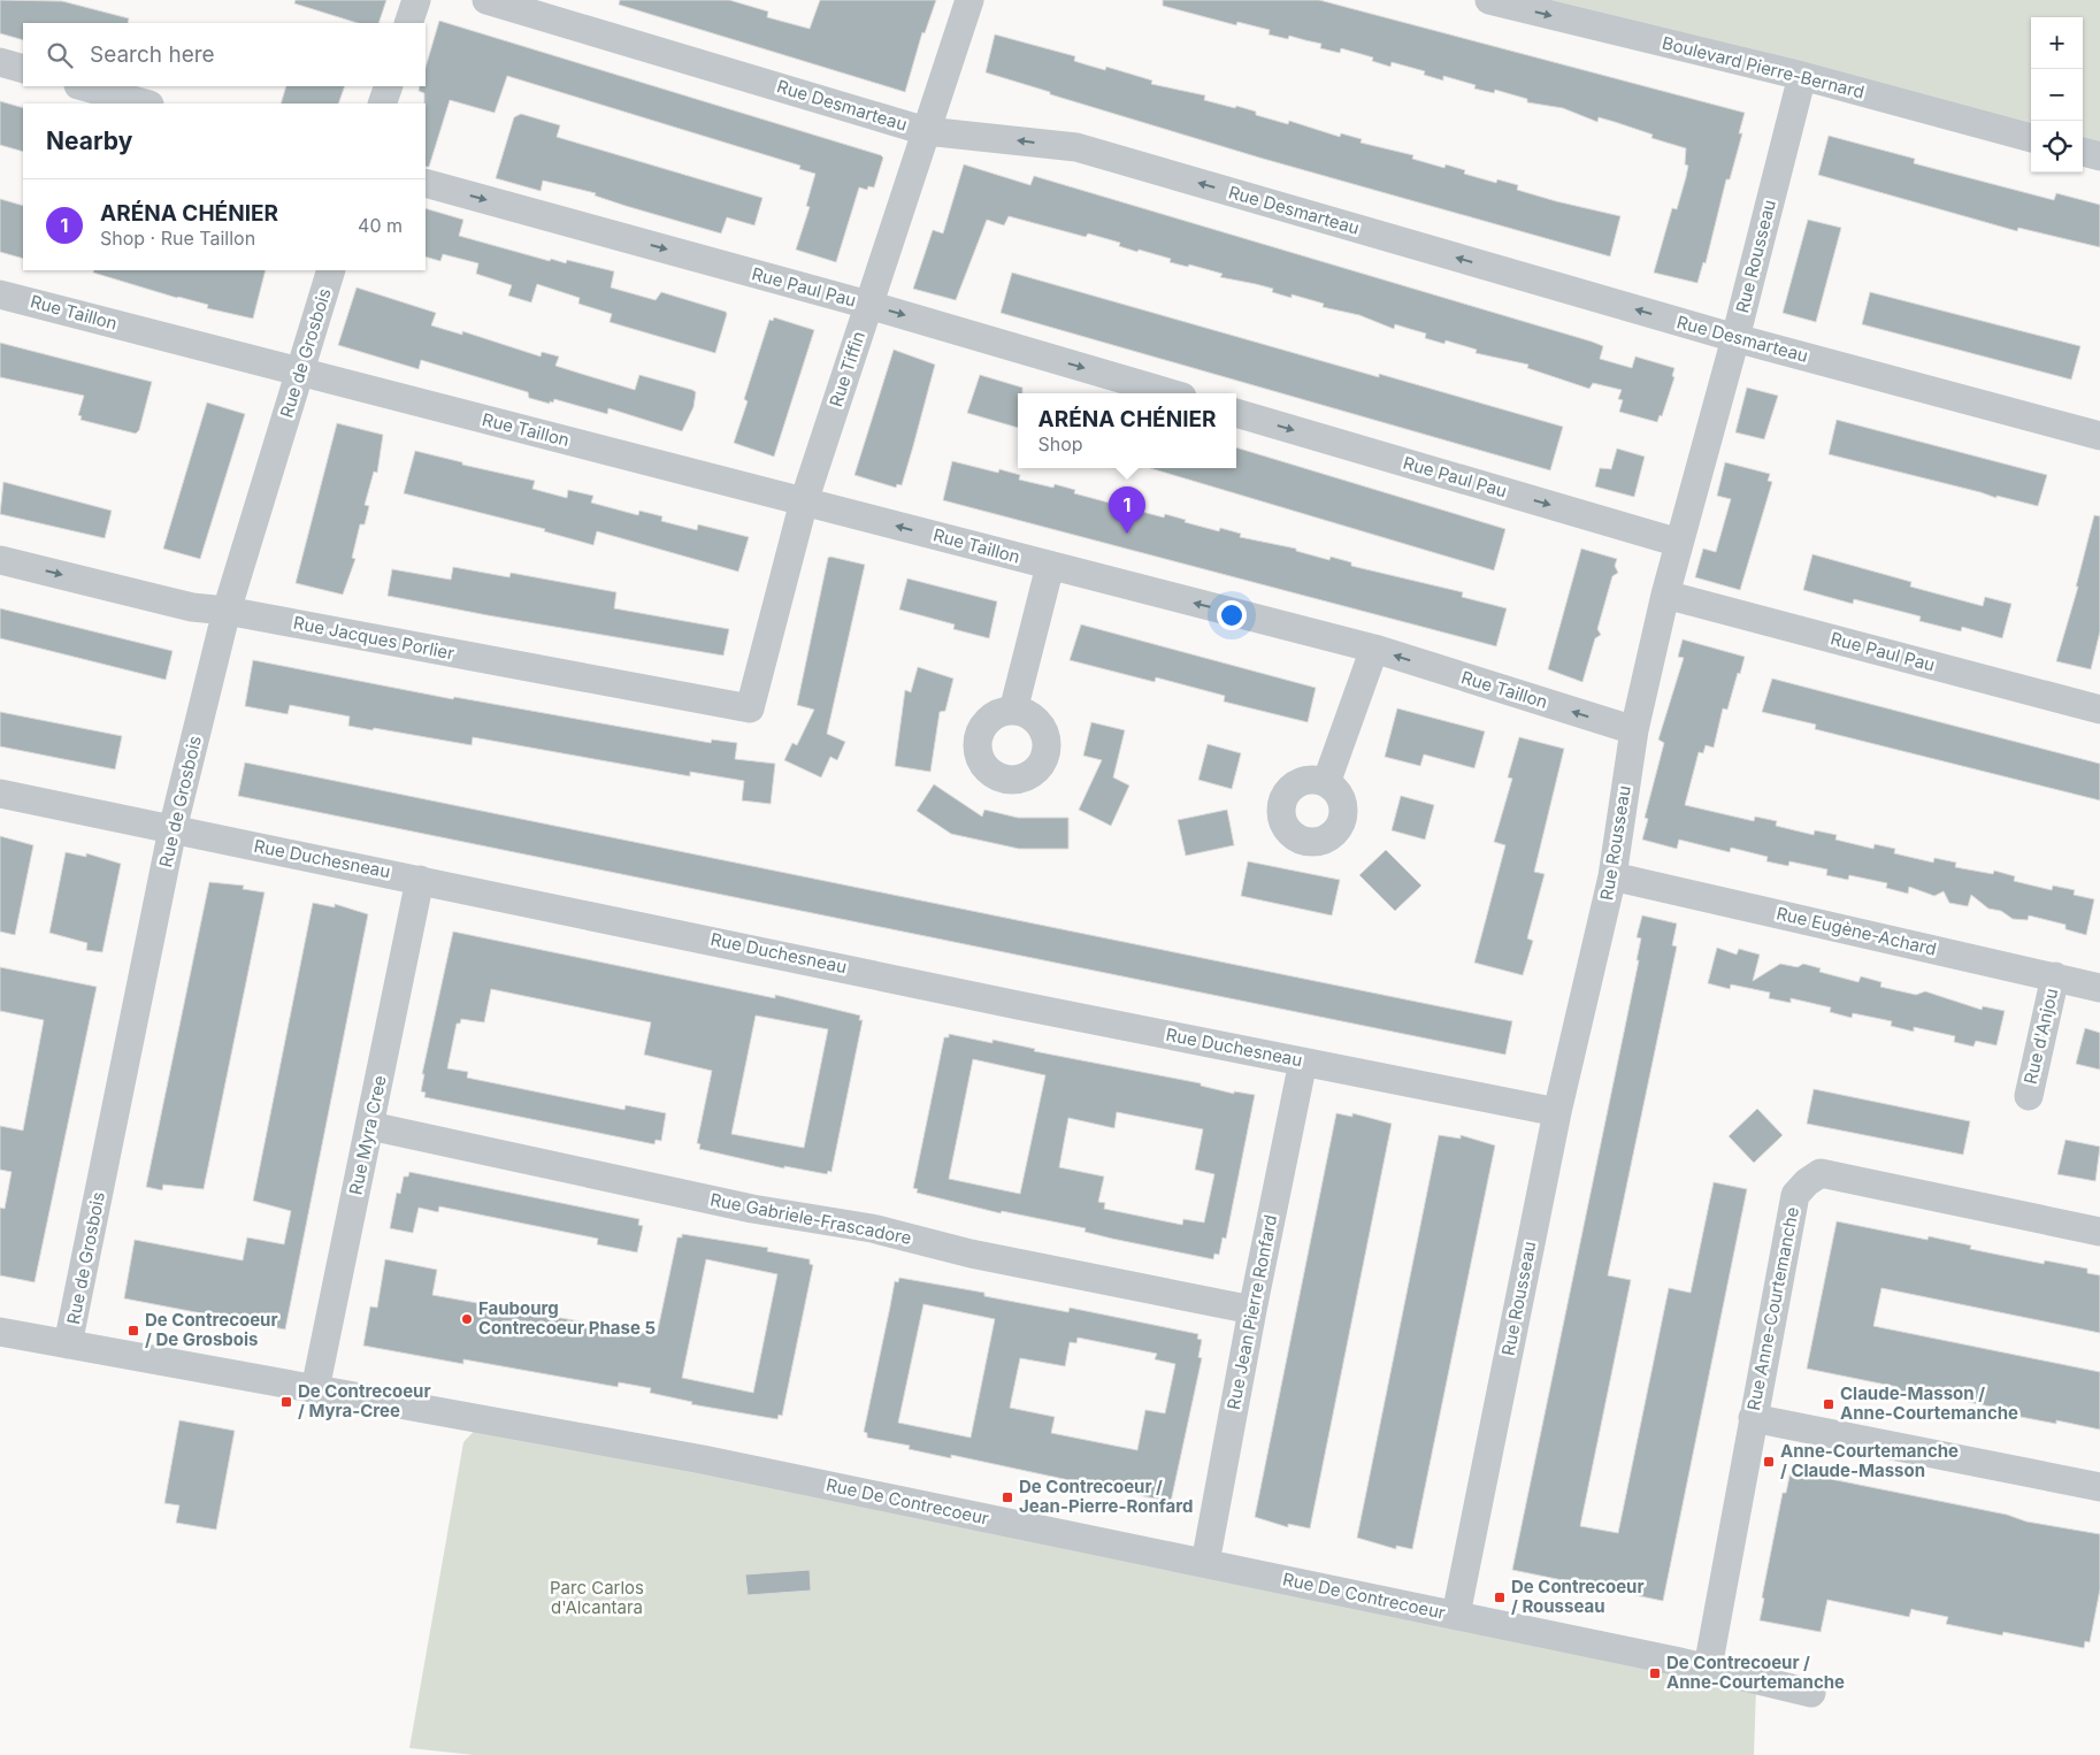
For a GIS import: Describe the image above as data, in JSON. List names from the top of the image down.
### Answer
{
  "streets": {
    "street": [
      "Boulevard Pierre-Bernard",
      "Rue Desmarteau",
      "Rue Rousseau",
      "Rue Paul Pau",
      "Rue Taillon",
      "Rue de Grosbois",
      "Rue Tiffin",
      "Rue Jacques Porlier",
      "Rue Duchesneau",
      "Rue Eugène-Achard",
      "Rue d'Anjou",
      "Rue Myra Cree",
      "Rue Gabriele-Frascadore",
      "Rue Anne-Courtemanche",
      "Rue Jean Pierre Ronfard",
      "Rue De Contrecoeur"
    ]
  },
  "crossings": [
    ["Boulevard Pierre-Bernard", "Rue Rousseau"],
    ["Rue Desmarteau", "Rue Rousseau"],
    ["Rue Desmarteau", "Rue Tiffin"],
    ["Rue Rousseau", "Rue Paul Pau"],
    ["Rue Rousseau", "Rue Taillon"],
    ["Rue Rousseau", "Rue Duchesneau"],
    ["Rue Rousseau", "Rue Eugène-Achard"],
    ["Rue Rousseau", "Rue De Contrecoeur"],
    ["Rue Paul Pau", "Rue Tiffin"],
    ["Rue Taillon", "Rue de Grosbois"],
    ["Rue Taillon", "Rue Tiffin"],
    ["Rue de Grosbois", "Rue Jacques Porlier"],
    ["Rue de Grosbois", "Rue Duchesneau"],
    ["Rue de Grosbois", "Rue De Contrecoeur"],
    ["Rue Tiffin", "Rue Jacques Porlier"],
    ["Rue Duchesneau", "Rue Myra Cree"],
    ["Rue Duchesneau", "Rue Jean Pierre Ronfard"],
    ["Rue Eugène-Achard", "Rue d'Anjou"],
    ["Rue Myra Cree", "Rue Gabriele-Frascadore"],
    ["Rue Myra Cree", "Rue De Contrecoeur"],
    ["Rue Gabriele-Frascadore", "Rue Jean Pierre Ronfard"],
    ["Rue Anne-Courtemanche", "Rue De Contrecoeur"],
    ["Rue Jean Pierre Ronfard", "Rue De Contrecoeur"]
  ],
  "one_way": [
    "Boulevard Pierre-Bernard",
    "Rue Desmarteau",
    "Rue Paul Pau",
    "Rue Taillon"
  ],
  "parks": ["Parc Carlos d'Alcantara"],
  "places": {
    "other": ["Faubourg Contrecoeur Phase 5"],
    "transit": [
      "De Contrecoeur / De Grosbois",
      "De Contrecoeur / Myra-Cree",
      "Claude-Masson / Anne-Courtemanche",
      "Anne-Courtemanche / Claude-Masson",
      "De Contrecoeur / Jean-Pierre-Ronfard",
      "De Contrecoeur / Rousseau",
      "De Contrecoeur / Anne-Courtemanche"
    ]
  },
  "page": {
    "map_buttons": ["+", "−"],
    "search": "Search here",
    "heading": "Nearby",
    "list": [
      {
        "mark": "1",
        "name": "ARÉNA CHÉNIER",
        "note": "Shop · Rue Taillon",
        "value": "40 m"
      }
    ],
    "popup": ["ARÉNA CHÉNIER", "Shop"],
    "pins": "1"
  }
}
